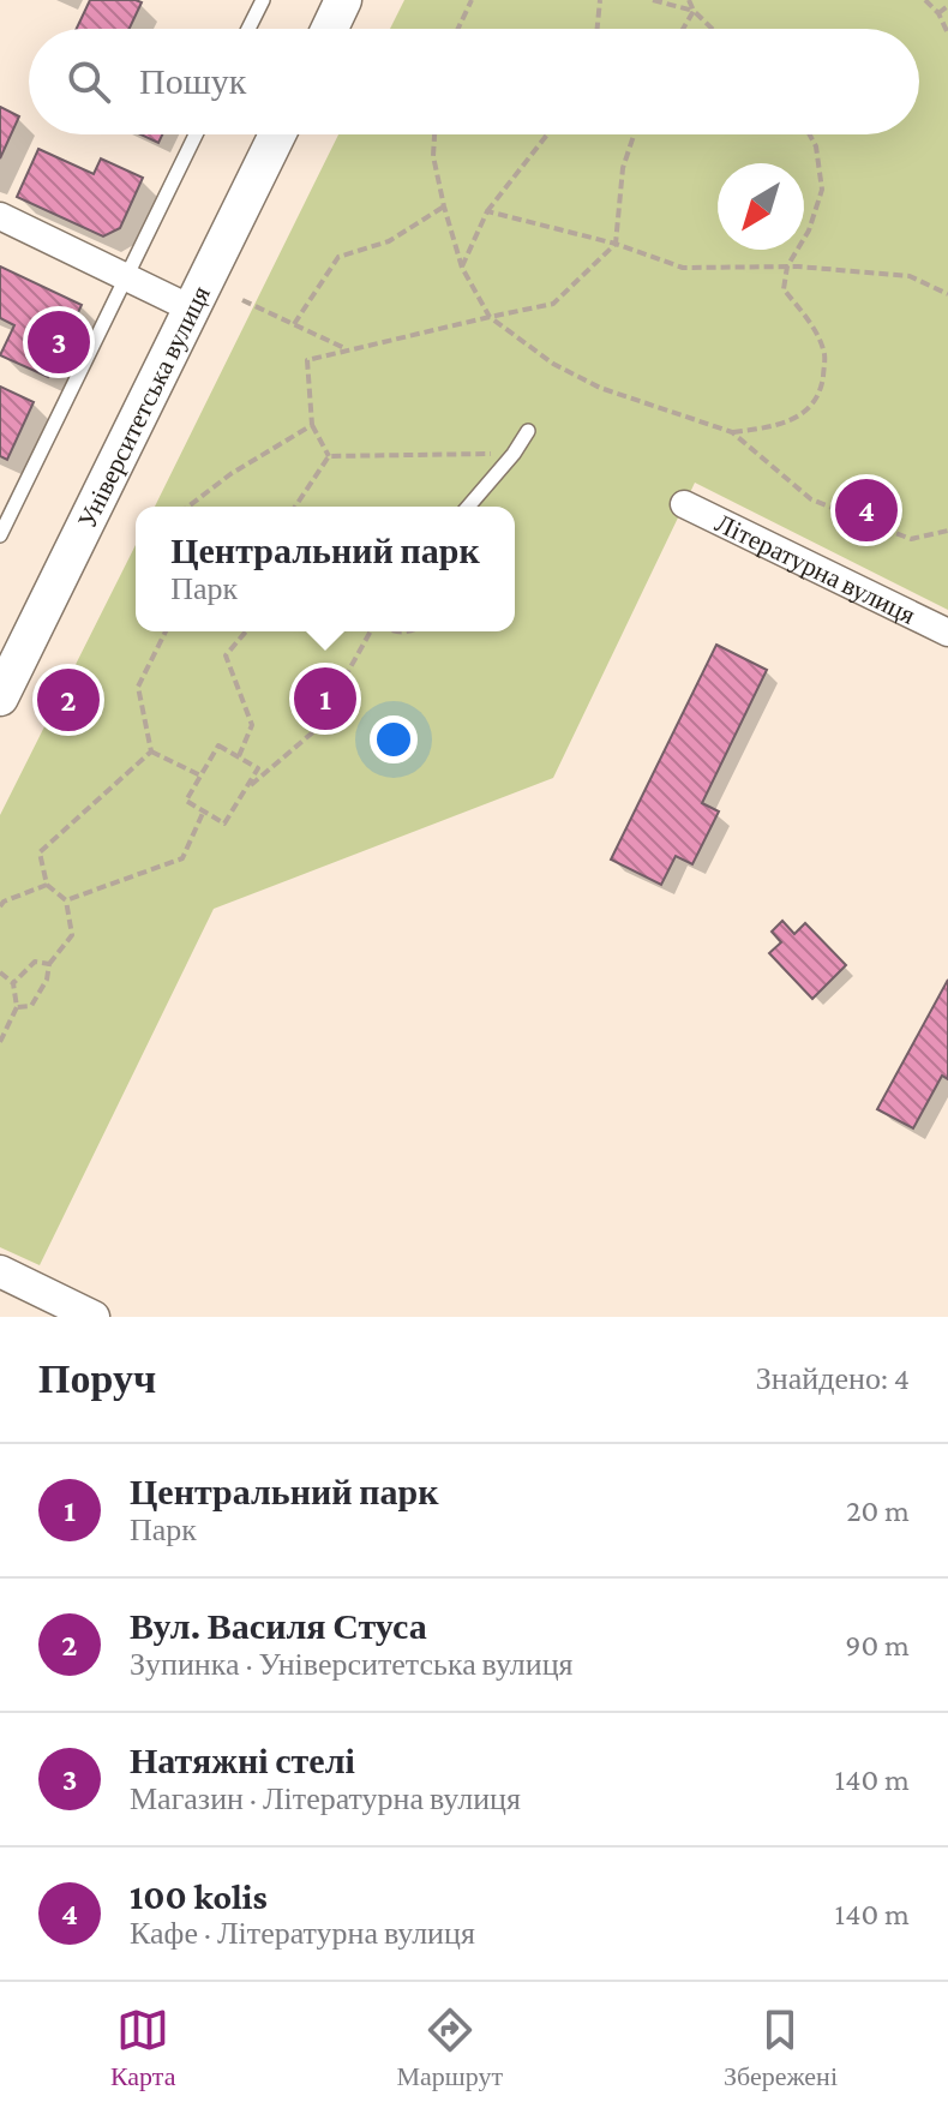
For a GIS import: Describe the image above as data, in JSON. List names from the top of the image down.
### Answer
{
  "streets": {
    "main road": ["Університетська вулиця"],
    "street": ["Літературна вулиця"]
  },
  "north": "bottom left",
  "page": {
    "search": "Пошук",
    "pins": [
      "3",
      "4",
      "1",
      "2"
    ],
    "popup": ["Центральний парк", "Парк"],
    "heading": ["Поруч", "Знайдено: 4"],
    "list": [
      {
        "mark": "1",
        "name": "Центральний парк",
        "note": "Парк",
        "value": "20 m"
      },
      {
        "mark": "2",
        "name": "Вул. Василя Стуса",
        "note": "Зупинка · Університетська вулиця",
        "value": "90 m"
      },
      {
        "mark": "3",
        "name": "Натяжні стелі",
        "note": "Магазин · Літературна вулиця",
        "value": "140 m"
      },
      {
        "mark": "4",
        "name": "100 kolis",
        "note": "Кафе · Літературна вулиця",
        "value": "140 m"
      }
    ],
    "nav": ["Карта", "Маршрут", "Збережені"]
  }
}
